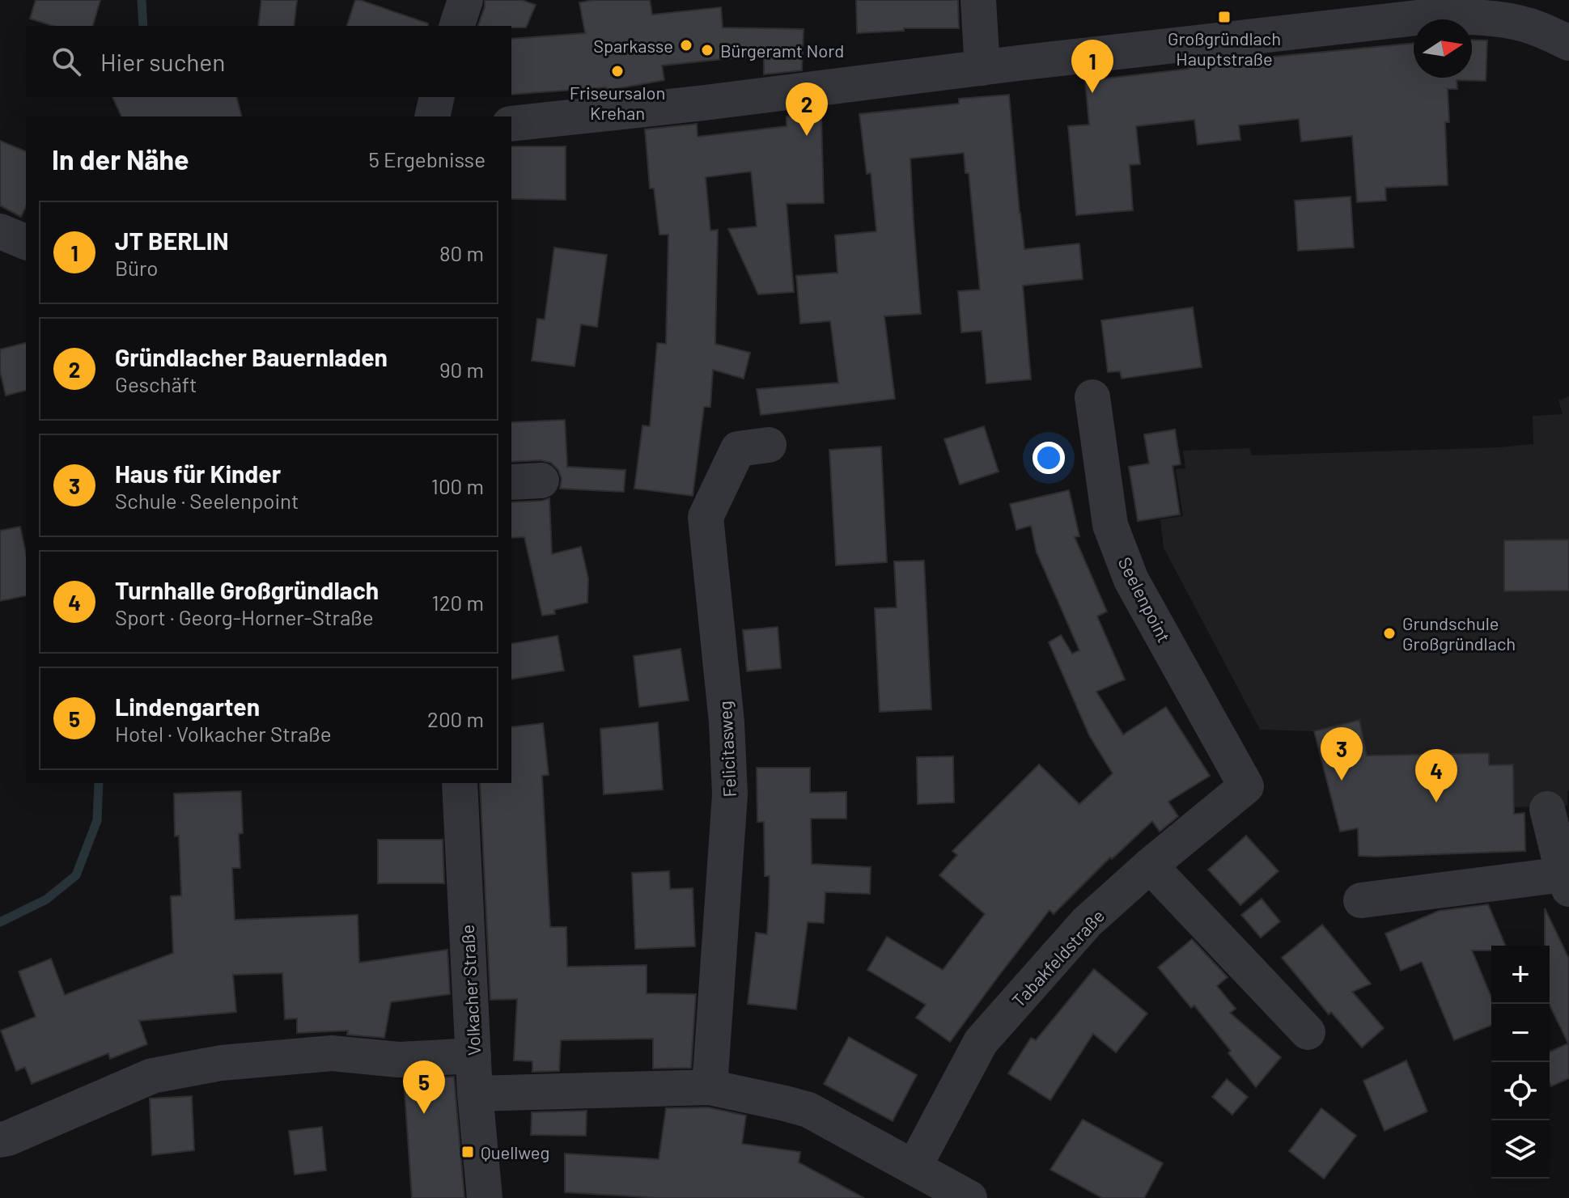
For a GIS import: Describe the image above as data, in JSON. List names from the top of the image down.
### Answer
{
  "streets": {
    "street": [
      "Seelenpoint",
      "Felicitasweg",
      "Tabakfeldstraße",
      "Volkacher Straße"
    ]
  },
  "crossings": [
    ["Seelenpoint", "Tabakfeldstraße"]
  ],
  "places": {
    "transit": ["Großgründlach Hauptstraße", "Quellweg"],
    "other": [
      "Sparkasse",
      "Bürgeramt Nord",
      "Friseursalon Krehan",
      "Grundschule Großgründlach"
    ]
  },
  "north": "right",
  "page": {
    "search": "Hier suchen",
    "pins": [
      "1",
      "2",
      "3",
      "4",
      "5"
    ],
    "heading": ["In der Nähe", "5 Ergebnisse"],
    "list": [
      {
        "mark": "1",
        "name": "JT BERLIN",
        "note": "Büro",
        "value": "80 m"
      },
      {
        "mark": "2",
        "name": "Gründlacher Bauernladen",
        "note": "Geschäft",
        "value": "90 m"
      },
      {
        "mark": "3",
        "name": "Haus für Kinder",
        "note": "Schule · Seelenpoint",
        "value": "100 m"
      },
      {
        "mark": "4",
        "name": "Turnhalle Großgründlach",
        "note": "Sport · Georg-Horner-Straße",
        "value": "120 m"
      },
      {
        "mark": "5",
        "name": "Lindengarten",
        "note": "Hotel · Volkacher Straße",
        "value": "200 m"
      }
    ],
    "map_buttons": ["+", "−"]
  }
}
